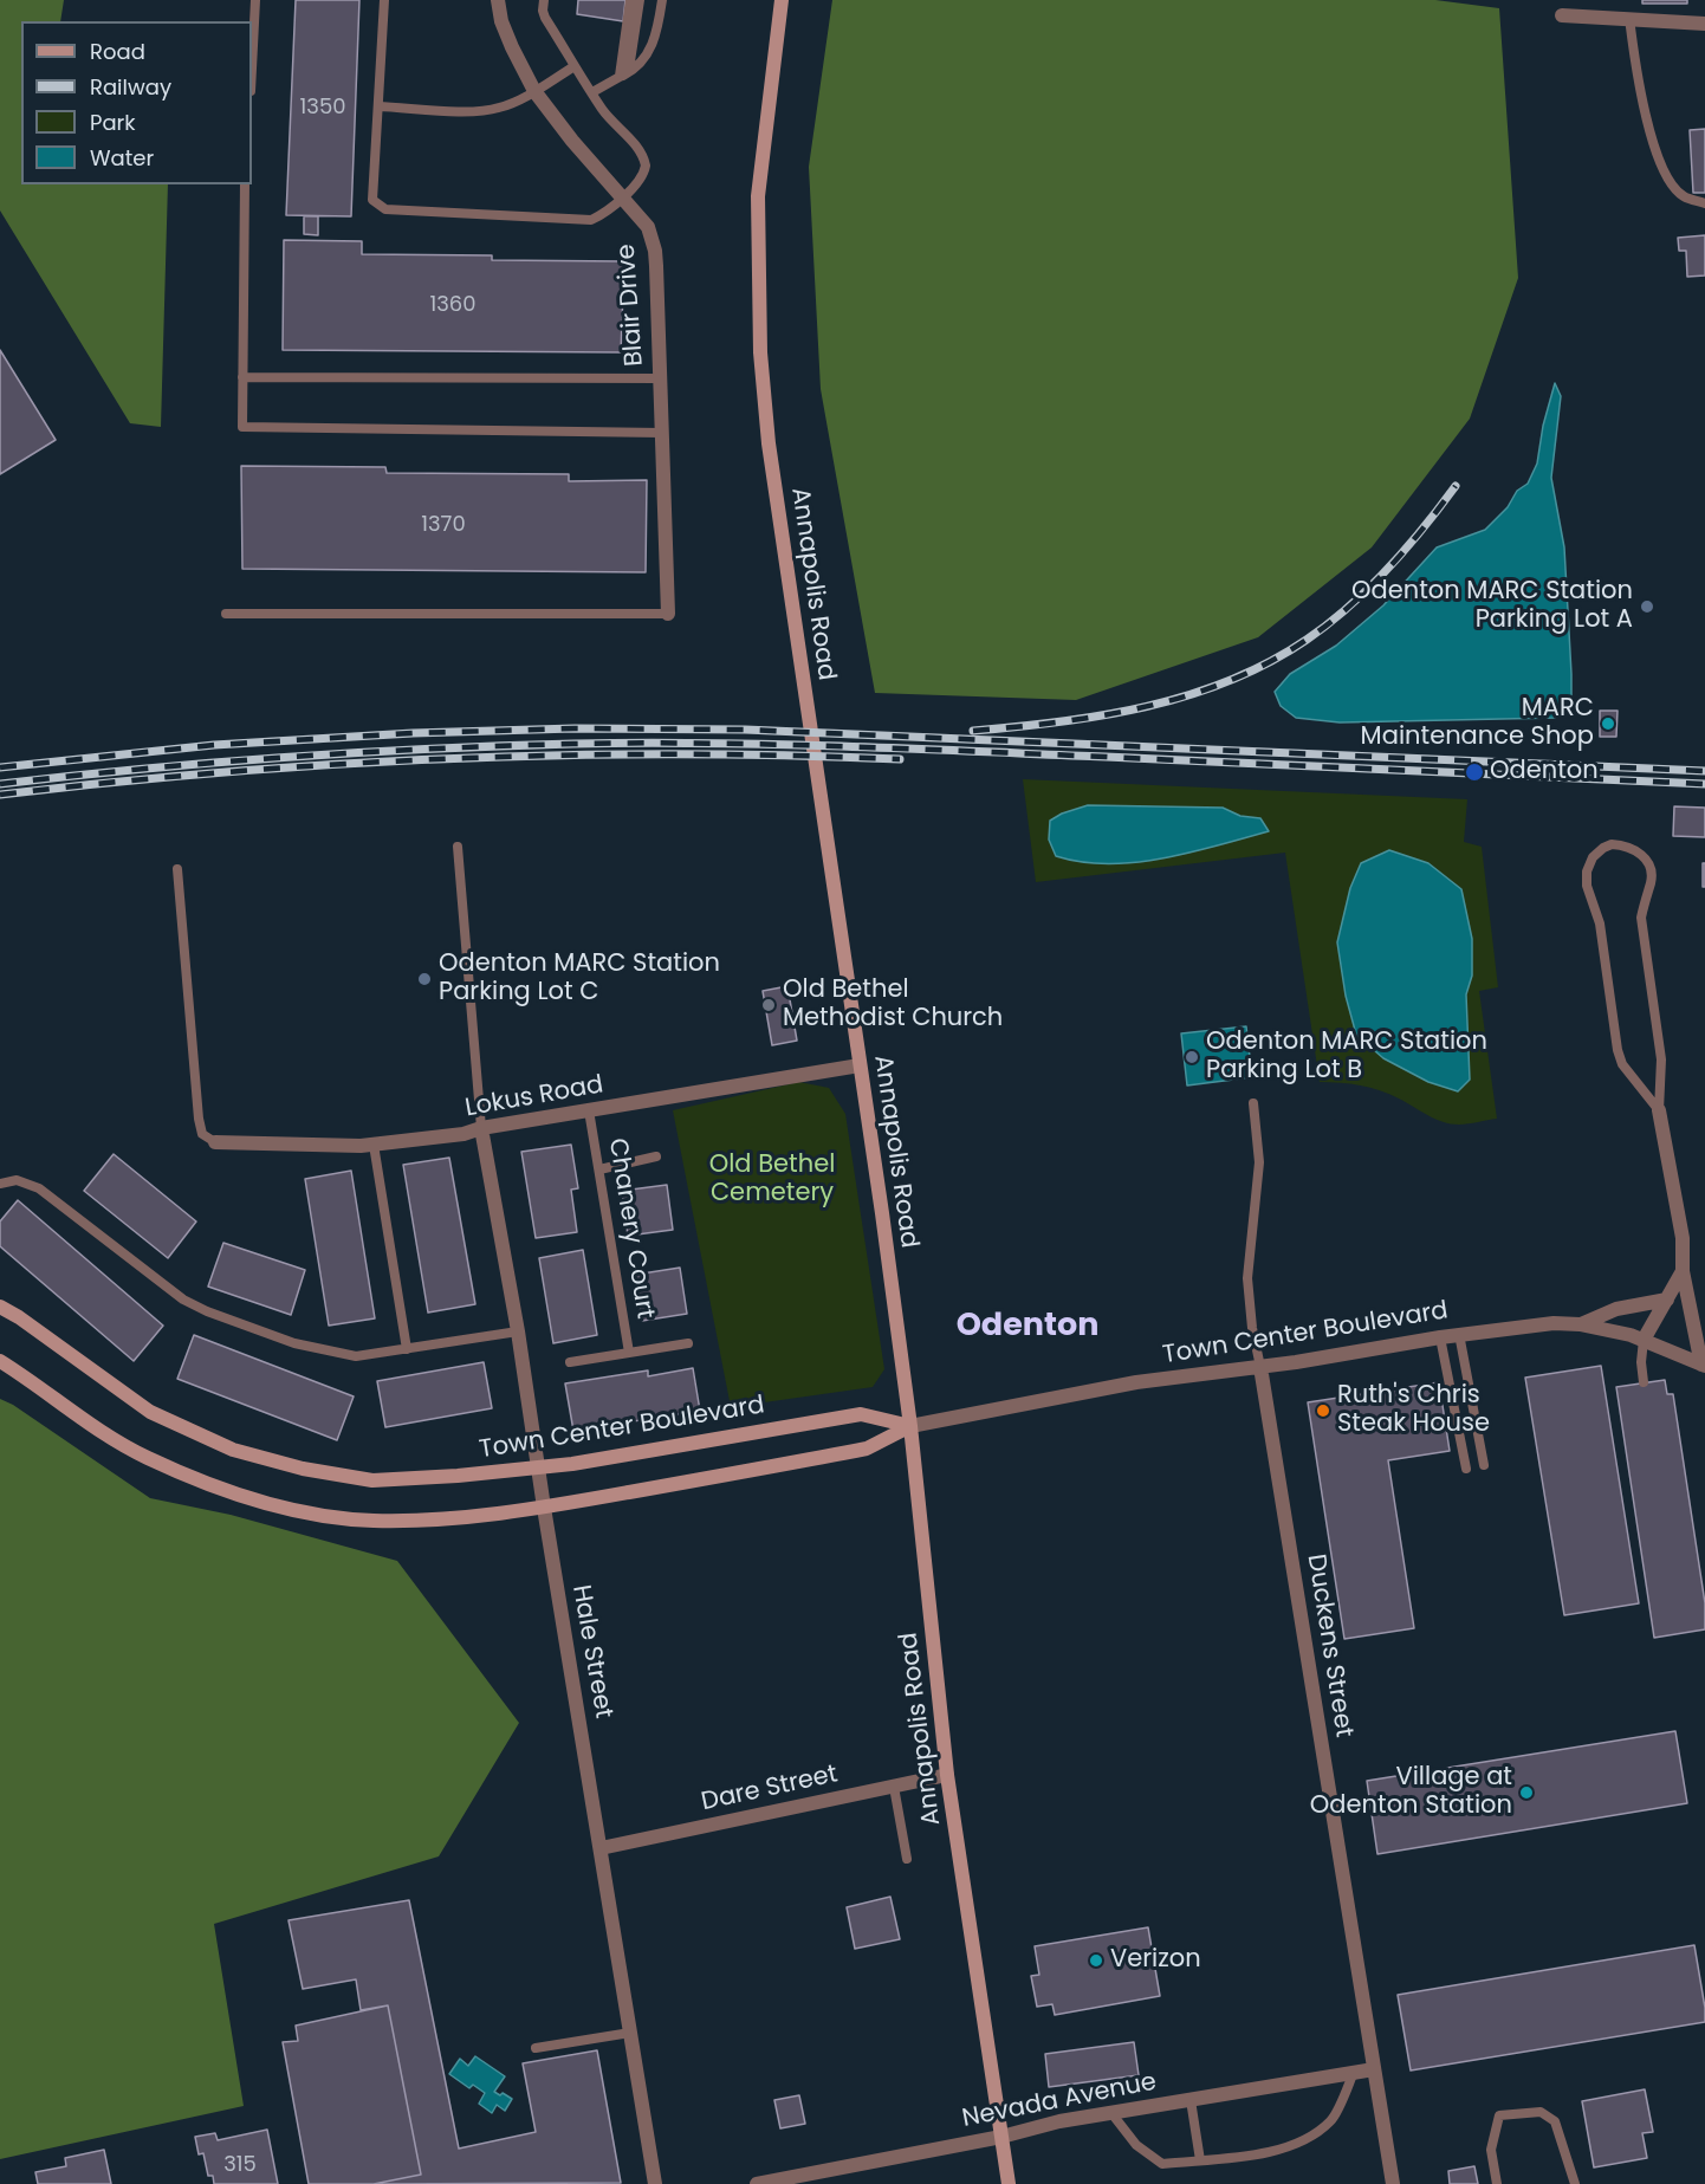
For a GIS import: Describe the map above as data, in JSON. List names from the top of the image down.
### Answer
{
  "streets": {
    "main road": ["Annapolis Road", "Town Center Boulevard"],
    "street": [
      "Blair Drive",
      "Lokus Road",
      "Duckens Street",
      "Hale Street",
      "Dare Street",
      "Nevada Avenue"
    ],
    "lane": ["Chanery Court"]
  },
  "crossings": [
    ["Annapolis Road", "Lokus Road"],
    ["Annapolis Road", "Town Center Boulevard"],
    ["Annapolis Road", "Dare Street"],
    ["Annapolis Road", "Nevada Avenue"],
    ["Lokus Road", "Chanery Court"],
    ["Lokus Road", "Hale Street"],
    ["Town Center Boulevard", "Duckens Street"],
    ["Town Center Boulevard", "Hale Street"],
    ["Duckens Street", "Nevada Avenue"],
    ["Hale Street", "Dare Street"]
  ],
  "districts": ["Odenton"],
  "parks": ["Old Bethel Cemetery"],
  "places": [
    "Odenton MARC Station Parking Lot A",
    "MARC Maintenance Shop",
    "Odenton",
    "Odenton MARC Station Parking Lot C",
    "Old Bethel Methodist Church",
    "Odenton MARC Station Parking Lot B",
    "Ruth's Chris Steak House",
    "Village at Odenton Station",
    "Verizon"
  ],
  "house_numbers": [
    "1350",
    "1360",
    "1370",
    "315"
  ],
  "legend": [
    "Road",
    "Railway",
    "Park",
    "Water"
  ]
}
